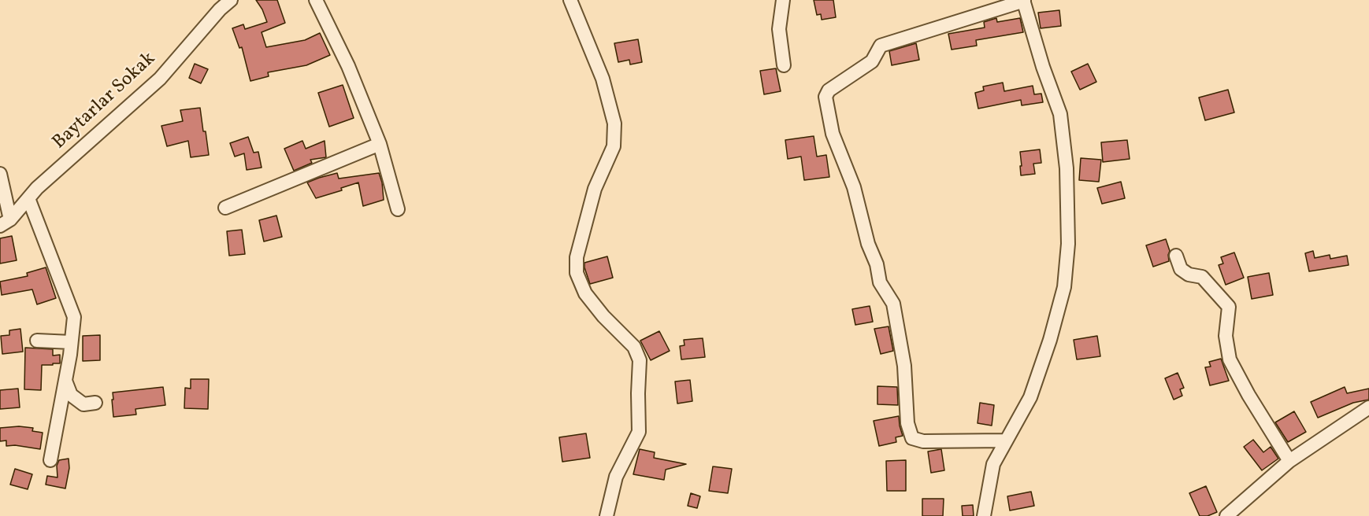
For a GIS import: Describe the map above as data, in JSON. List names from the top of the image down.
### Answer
{
  "streets": {
    "street": ["Baytarlar Sokak"]
  }
}
